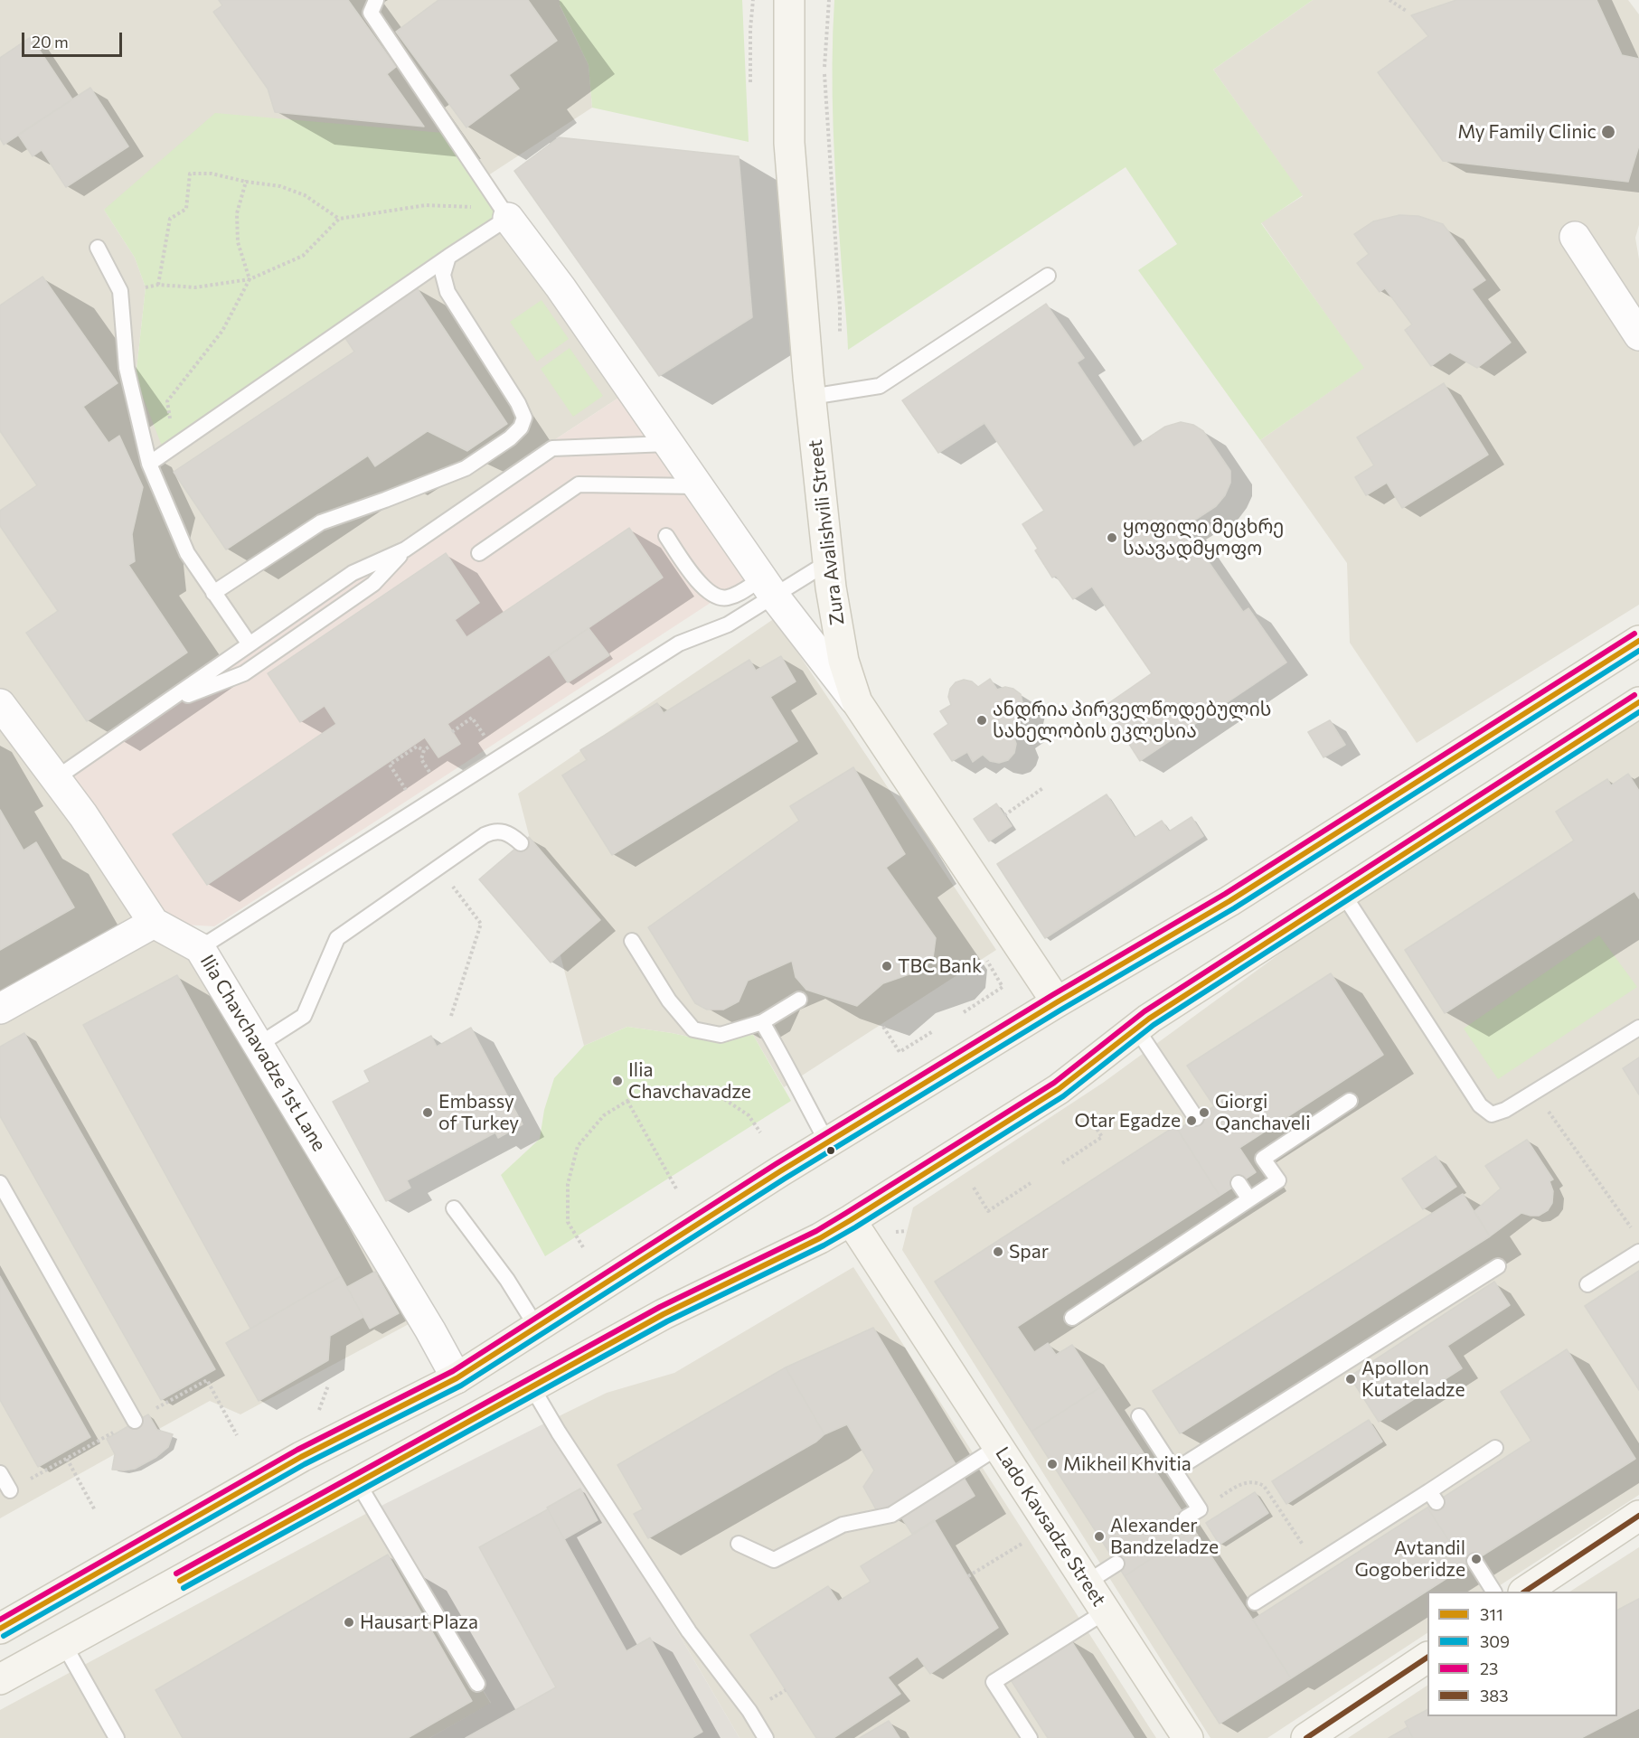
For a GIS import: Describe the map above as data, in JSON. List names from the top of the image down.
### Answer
{
  "streets": {
    "main road": ["Zura Avalishvili Street", "Lado Kavsadze Street"],
    "street": ["Ilia Chavchavadze 1st Lane"]
  },
  "places": [
    "My Family Clinic",
    "ყოფილი მეცხრე საავადმყოფო",
    "ანდრია პირველწოდებულის სახელობის ეკლესია",
    "TBC Bank",
    "Ilia Chavchavadze",
    "Embassy of Turkey",
    "Giorgi Qanchaveli",
    "Otar Egadze",
    "Spar",
    "Apollon Kutateladze",
    "Mikheil Khvitia",
    "Alexander Bandzeladze",
    "Avtandil Gogoberidze",
    "Hausart Plaza"
  ],
  "lines": [
    "transit line 23",
    "transit line 311",
    "transit line 309",
    "transit line 383"
  ],
  "legend": [
    "311",
    "309",
    "23",
    "383"
  ],
  "scale_bar": "20 m"
}
